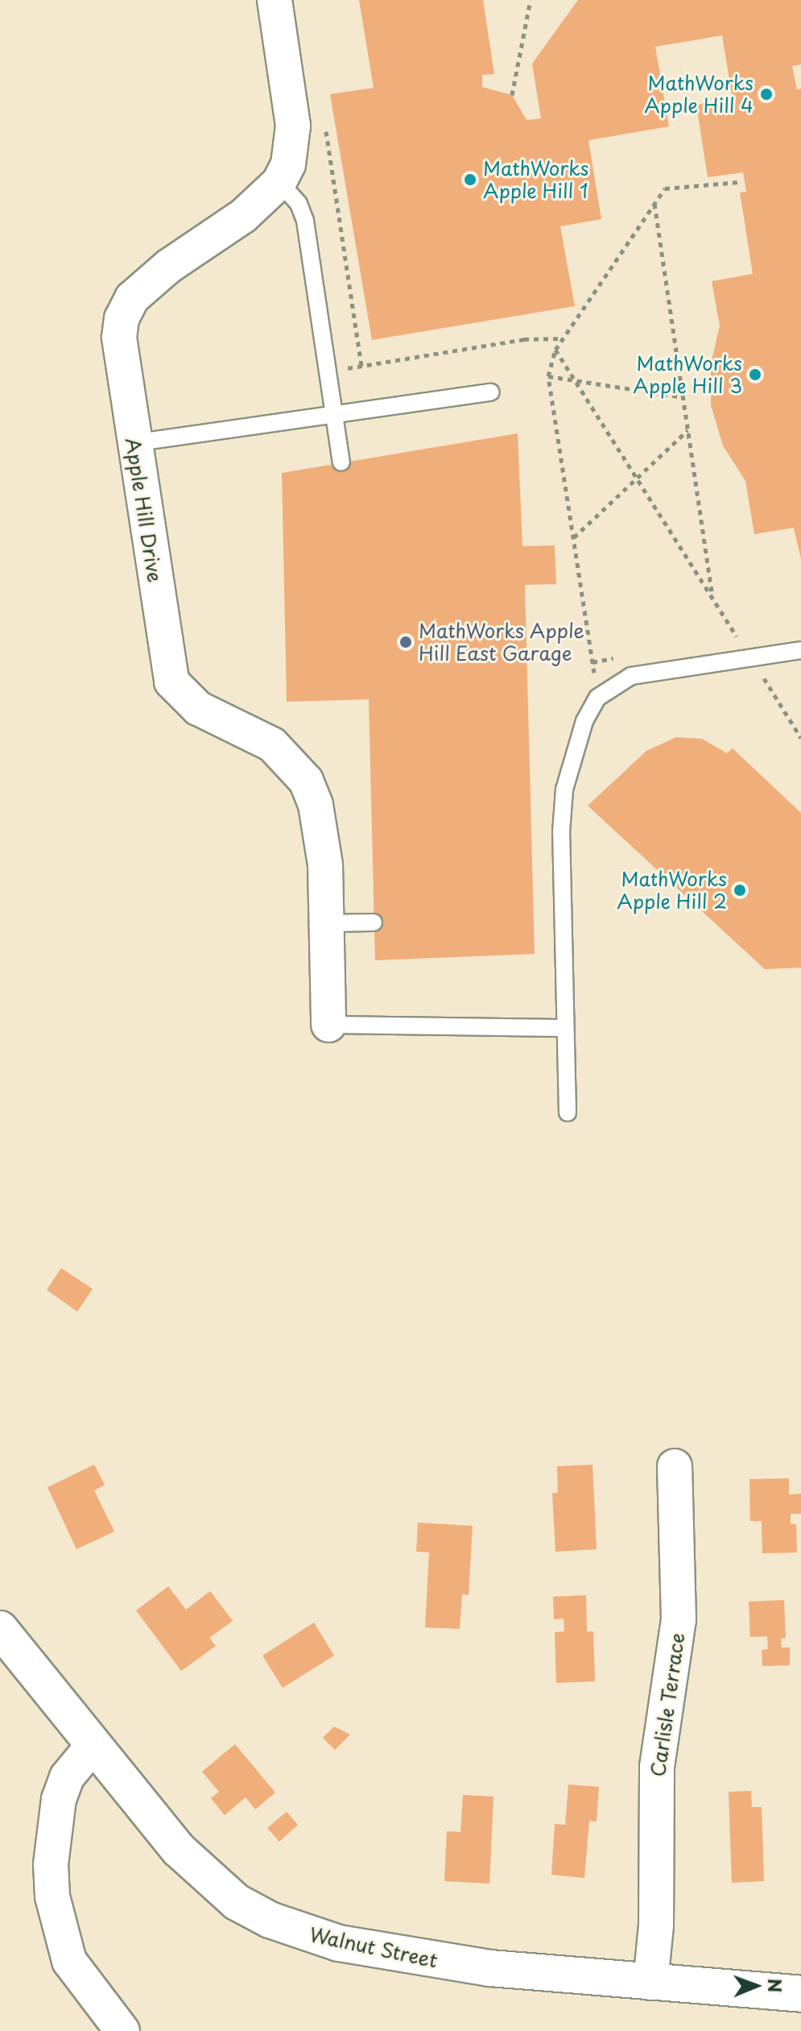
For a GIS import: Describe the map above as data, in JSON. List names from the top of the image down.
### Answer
{
  "streets": {
    "street": ["Apple Hill Drive", "Carlisle Terrace", "Walnut Street"]
  },
  "crossings": [
    ["Carlisle Terrace", "Walnut Street"]
  ],
  "places": [
    "MathWorks Apple Hill 4",
    "MathWorks Apple Hill 1",
    "MathWorks Apple Hill 3",
    "MathWorks Apple Hill East Garage",
    "MathWorks Apple Hill 2"
  ],
  "north": "right"
}
